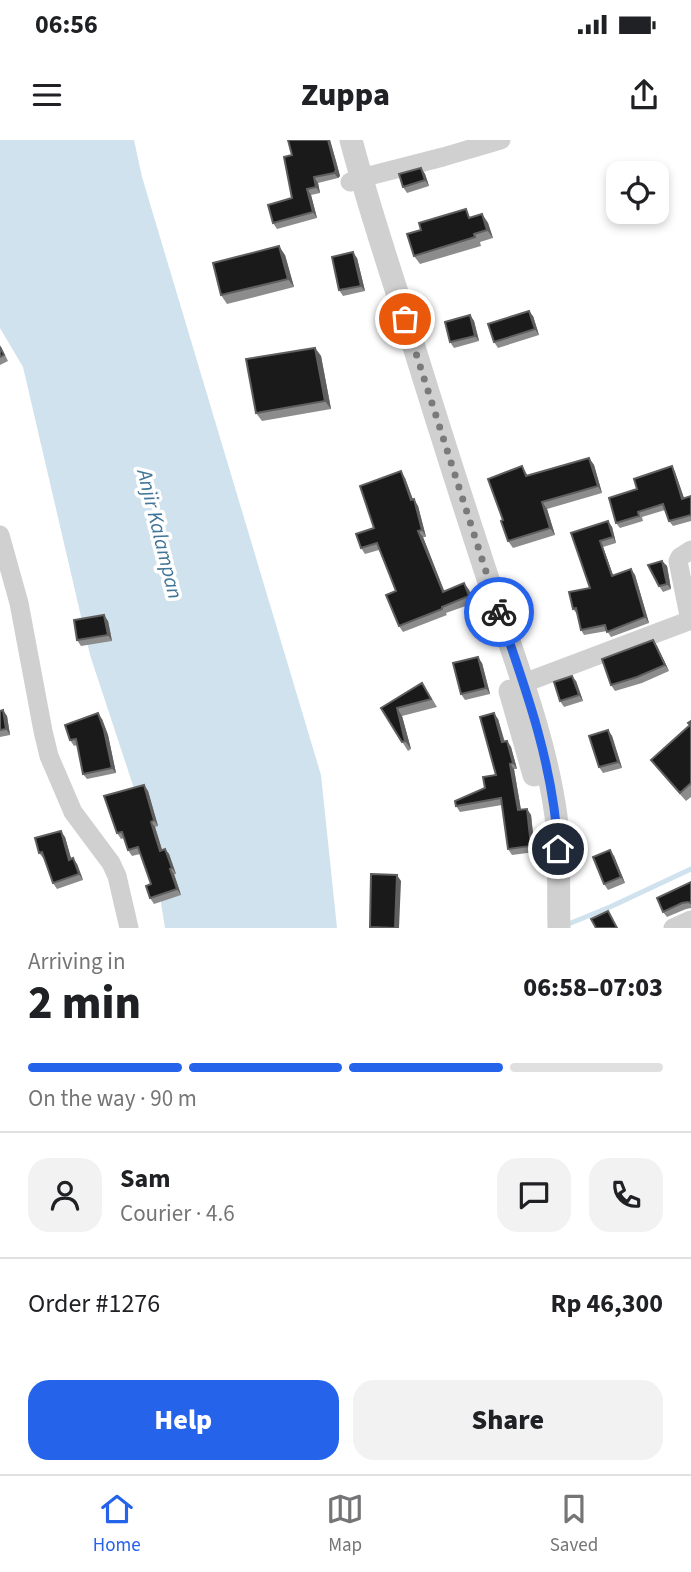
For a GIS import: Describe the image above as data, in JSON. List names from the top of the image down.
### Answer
{
  "water": ["Anjir Kalampan"],
  "page": {
    "status": "06:56",
    "header": "Zuppa",
    "heading": ["2 min", "Arriving in", "06:58–07:03"],
    "panel": [
      "Sam",
      "Courier · 4.6",
      "Order #1276",
      "Rp 46,300"
    ],
    "bar": "On the way · 90 m",
    "buttons": ["Help", "Share"],
    "tabs": ["Home", "Map", "Saved"]
  }
}
